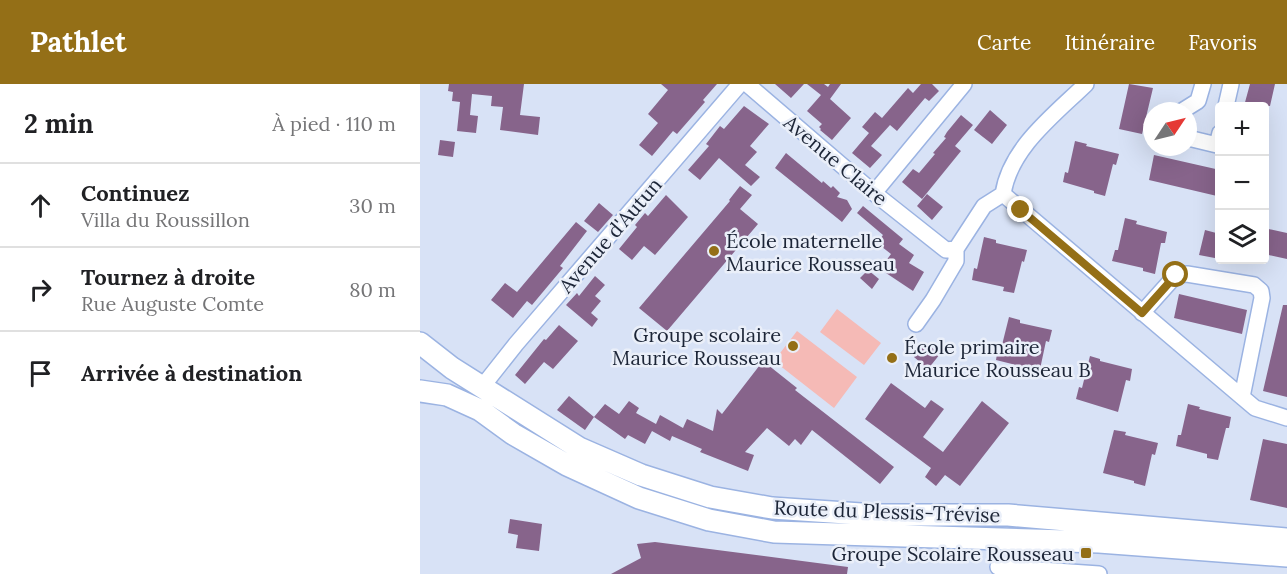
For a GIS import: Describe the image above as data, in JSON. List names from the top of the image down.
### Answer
{
  "streets": {
    "main road": ["Route du Plessis-Trévise"],
    "street": ["Avenue Claire", "Avenue d'Autun"]
  },
  "crossings": [
    ["Avenue d'Autun", "Route du Plessis-Trévise"]
  ],
  "places": {
    "other": ["École maternelle Maurice Rousseau", "Groupe scolaire Maurice Rousseau", "École primaire Maurice Rousseau B"],
    "transit": ["Groupe Scolaire Rousseau"]
  },
  "north": "top right",
  "page": {
    "header": "Pathlet",
    "nav": ["Carte", "Itinéraire", "Favoris"],
    "heading": ["2 min", "À pied · 110 m"],
    "map_buttons": ["+", "−"],
    "list": [
      ["Continuez", "Villa du Roussillon", "30 m"],
      ["Tournez à droite", "Rue Auguste Comte", "80 m"],
      "Arrivée à destination"
    ]
  }
}
